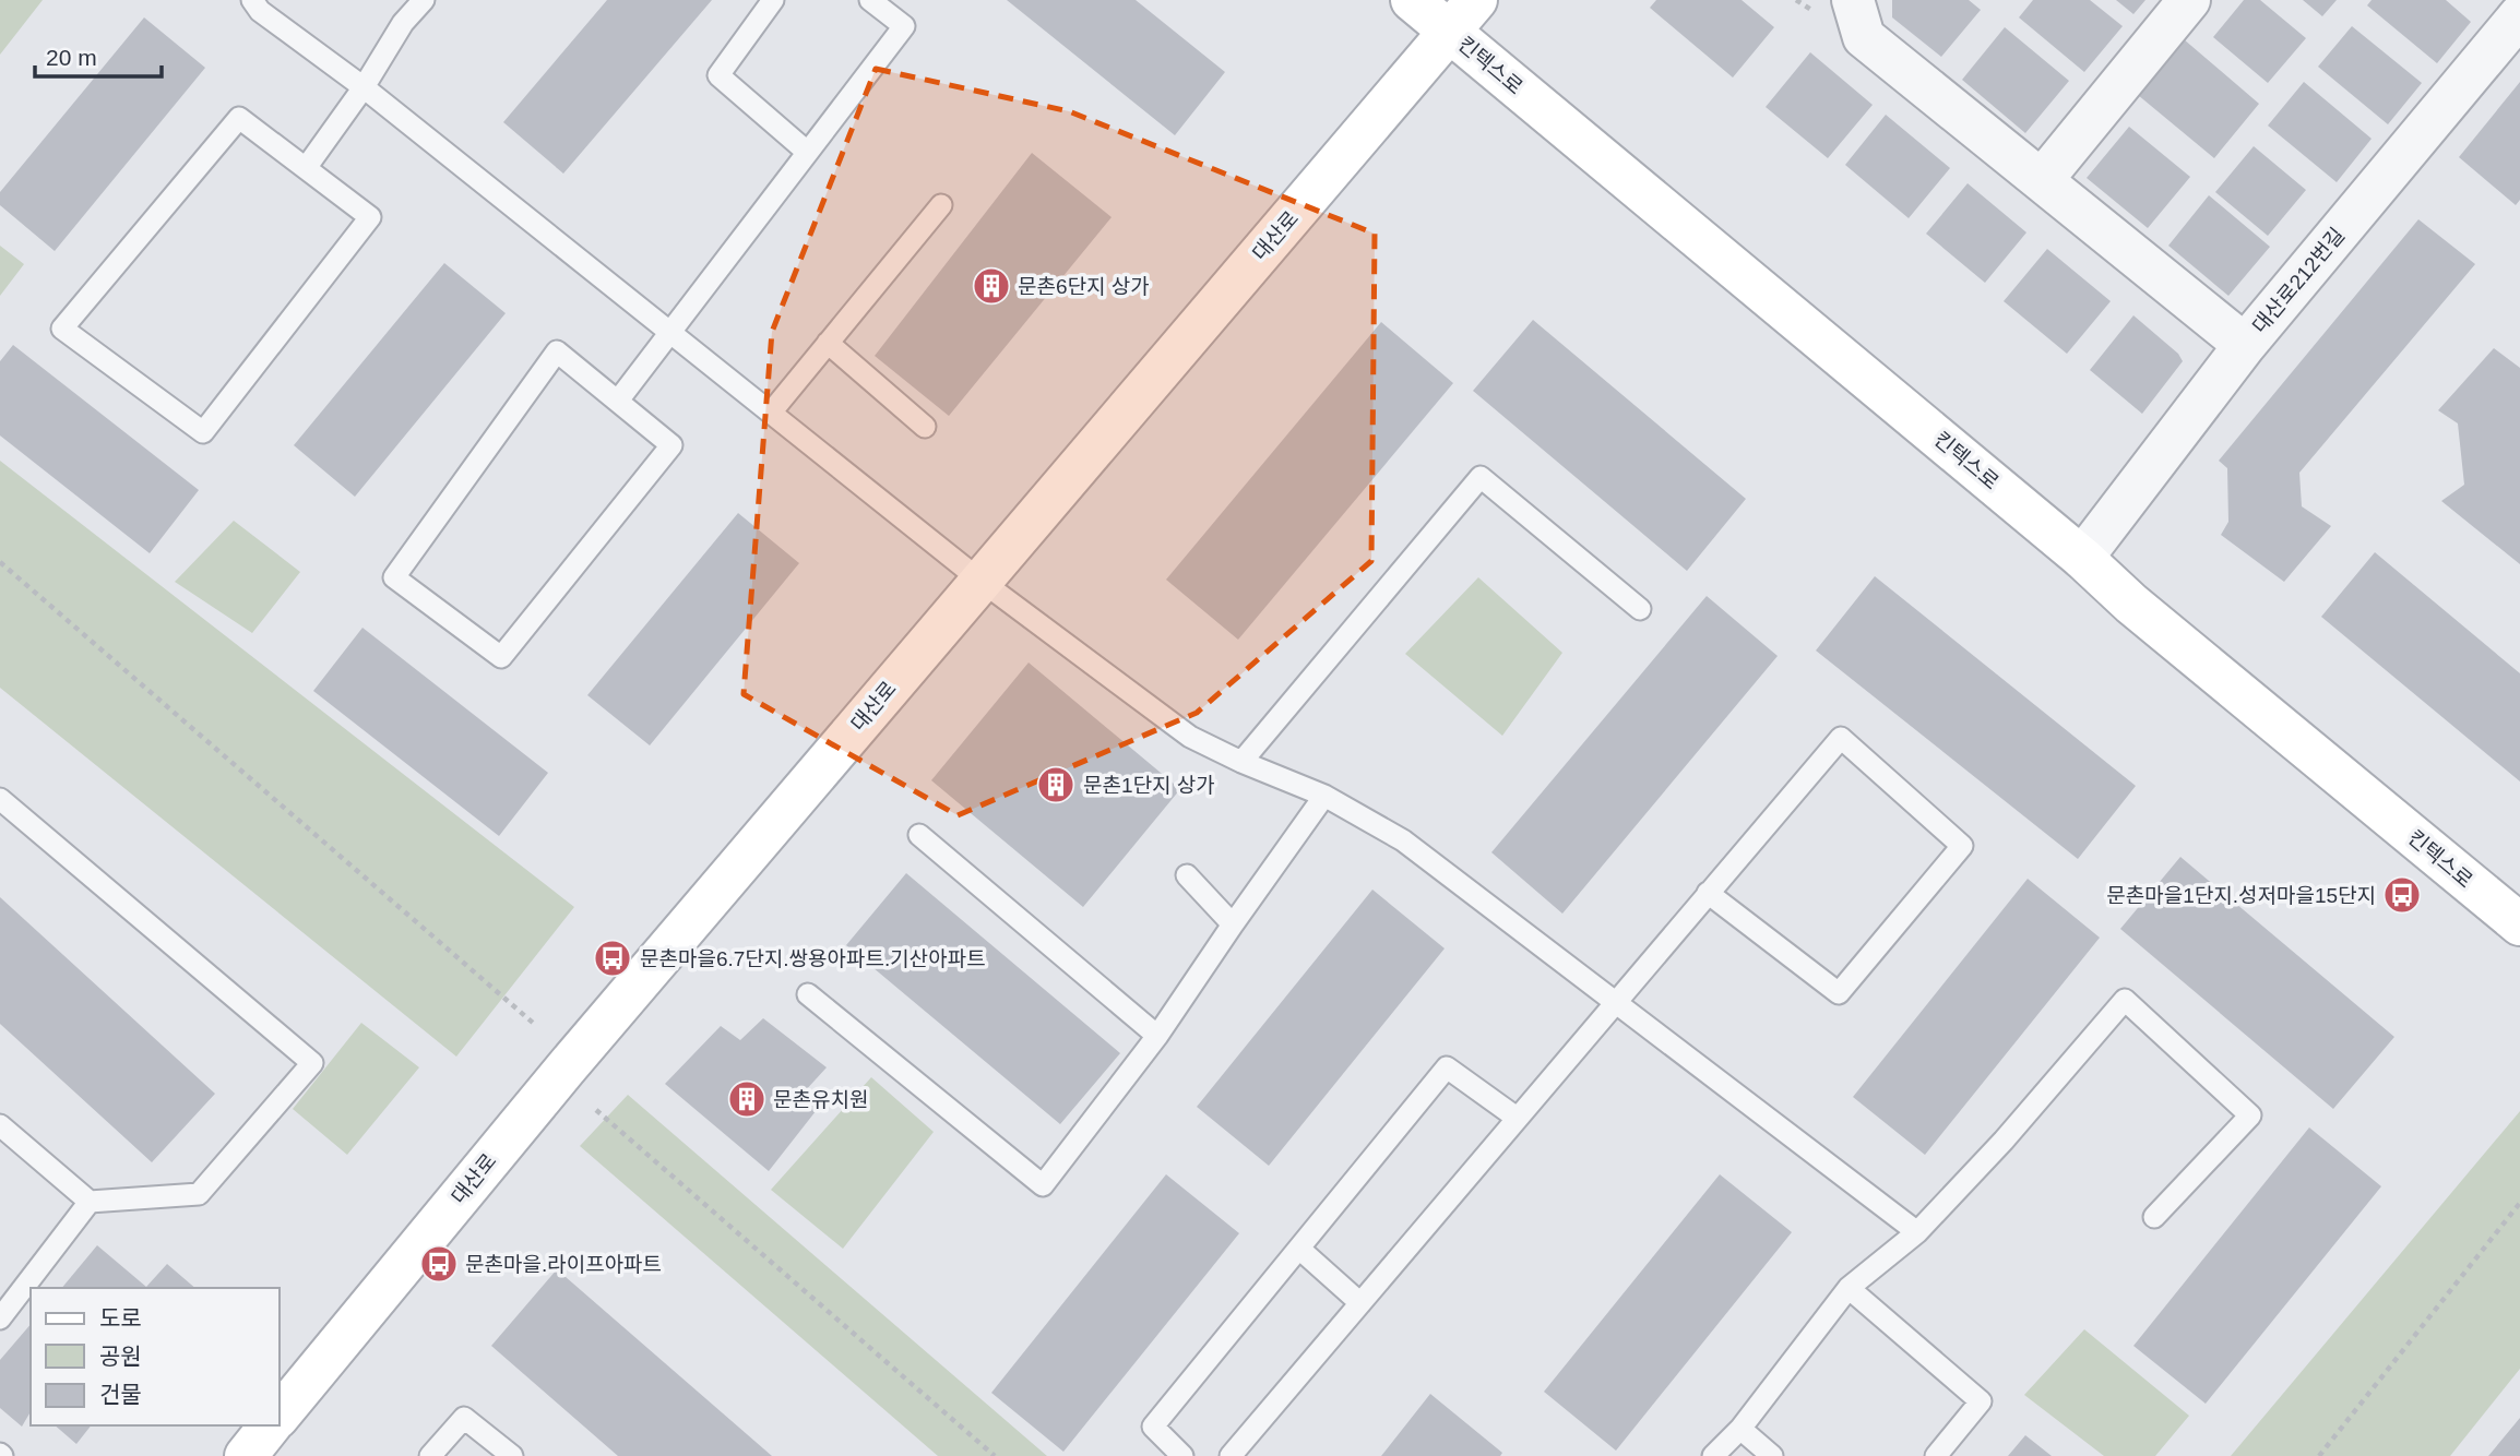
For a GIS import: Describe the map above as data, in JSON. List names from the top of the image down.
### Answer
{
  "streets": {
    "main road": ["킨텍스로", "대산로"],
    "street": ["대산로212번길"]
  },
  "crossings": [
    ["킨텍스로", "대산로"]
  ],
  "places": {
    "building": ["문촌6단지 상가", "문촌1단지 상가", "문촌유치원"],
    "bus stop": ["문촌마을1단지.성저마을15단지", "문촌마을6.7단지.쌍용아파트.기산아파트", "문촌마을.라이프아파트"]
  },
  "legend": ["도로", "공원", "건물"],
  "scale_bar": "20 m"
}
